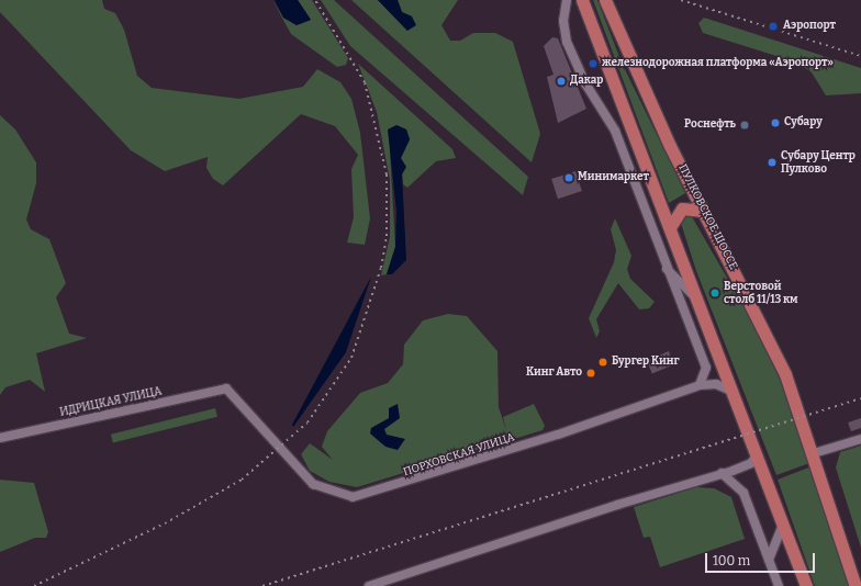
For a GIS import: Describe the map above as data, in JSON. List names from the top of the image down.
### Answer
{
  "streets": {
    "main road": ["ПУЛКОВСКОЕ ШОССЕ"],
    "street": ["ИДРИЦКАЯ УЛИЦА", "ПОРХОВСКАЯ УЛИЦА"]
  },
  "crossings": [
    ["ИДРИЦКАЯ УЛИЦА", "ПОРХОВСКАЯ УЛИЦА"]
  ],
  "places": [
    "Аэропорт",
    "железнодорожная платформа «Аэропорт»",
    "Дакар",
    "Субару",
    "Роснефть",
    "Субару Центр Пулково",
    "Минимаркет",
    "Верстовой столб 11/13 км",
    "Бургер Кинг",
    "Кинг Авто"
  ],
  "scale_bar": "100 m"
}
